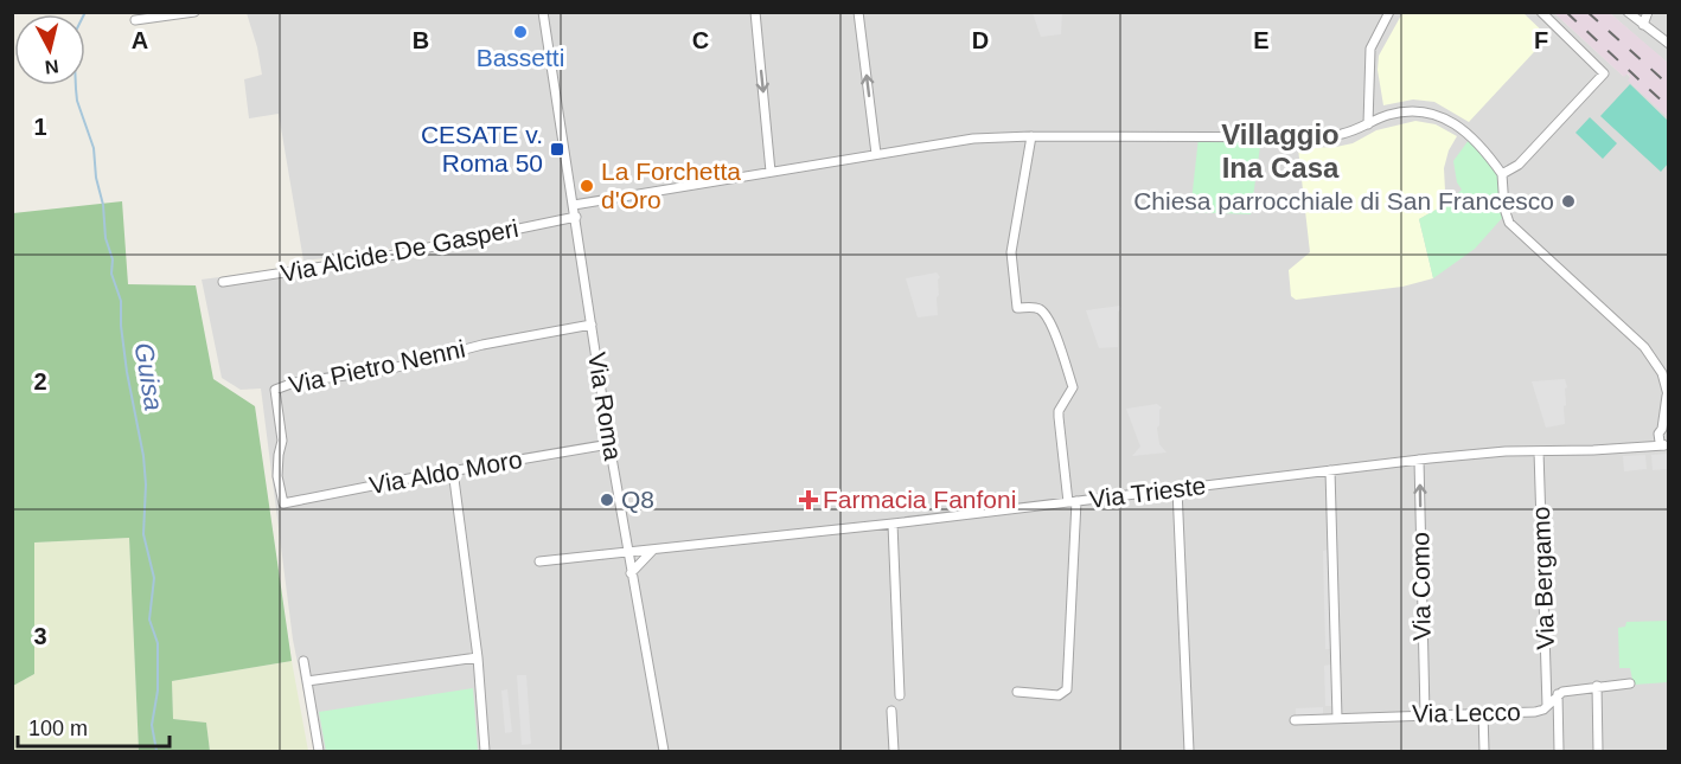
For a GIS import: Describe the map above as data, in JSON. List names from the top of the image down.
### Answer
{
  "streets": {
    "street": [
      "Via Alcide De Gasperi",
      "Via Pietro Nenni",
      "Via Roma",
      "Via Aldo Moro",
      "Via Trieste",
      "Via Bergamo",
      "Via Como",
      "Via Lecco"
    ]
  },
  "crossings": [
    ["Via Alcide De Gasperi", "Via Roma"],
    ["Via Pietro Nenni", "Via Roma"],
    ["Via Pietro Nenni", "Via Aldo Moro"],
    ["Via Roma", "Via Aldo Moro"],
    ["Via Roma", "Via Trieste"],
    ["Via Trieste", "Via Bergamo"],
    ["Via Trieste", "Via Como"],
    ["Via Bergamo", "Via Lecco"],
    ["Via Como", "Via Lecco"]
  ],
  "one_way": ["Via Como"],
  "districts": ["Villaggio Ina Casa"],
  "water": ["Guisa"],
  "places": {
    "other": [
      "Bassetti",
      "La Forchetta d'Oro",
      "Chiesa parrocchiale di San Francesco",
      "Q8"
    ],
    "transit": ["CESATE v. Roma 50"],
    "health": ["Farmacia Fanfoni"]
  },
  "scale_bar": "100 m",
  "north": "bottom",
  "grid": {
    "columns": [
      "A",
      "B",
      "C",
      "D",
      "E",
      "F"
    ],
    "rows": ["1", "2", "3"]
  }
}
